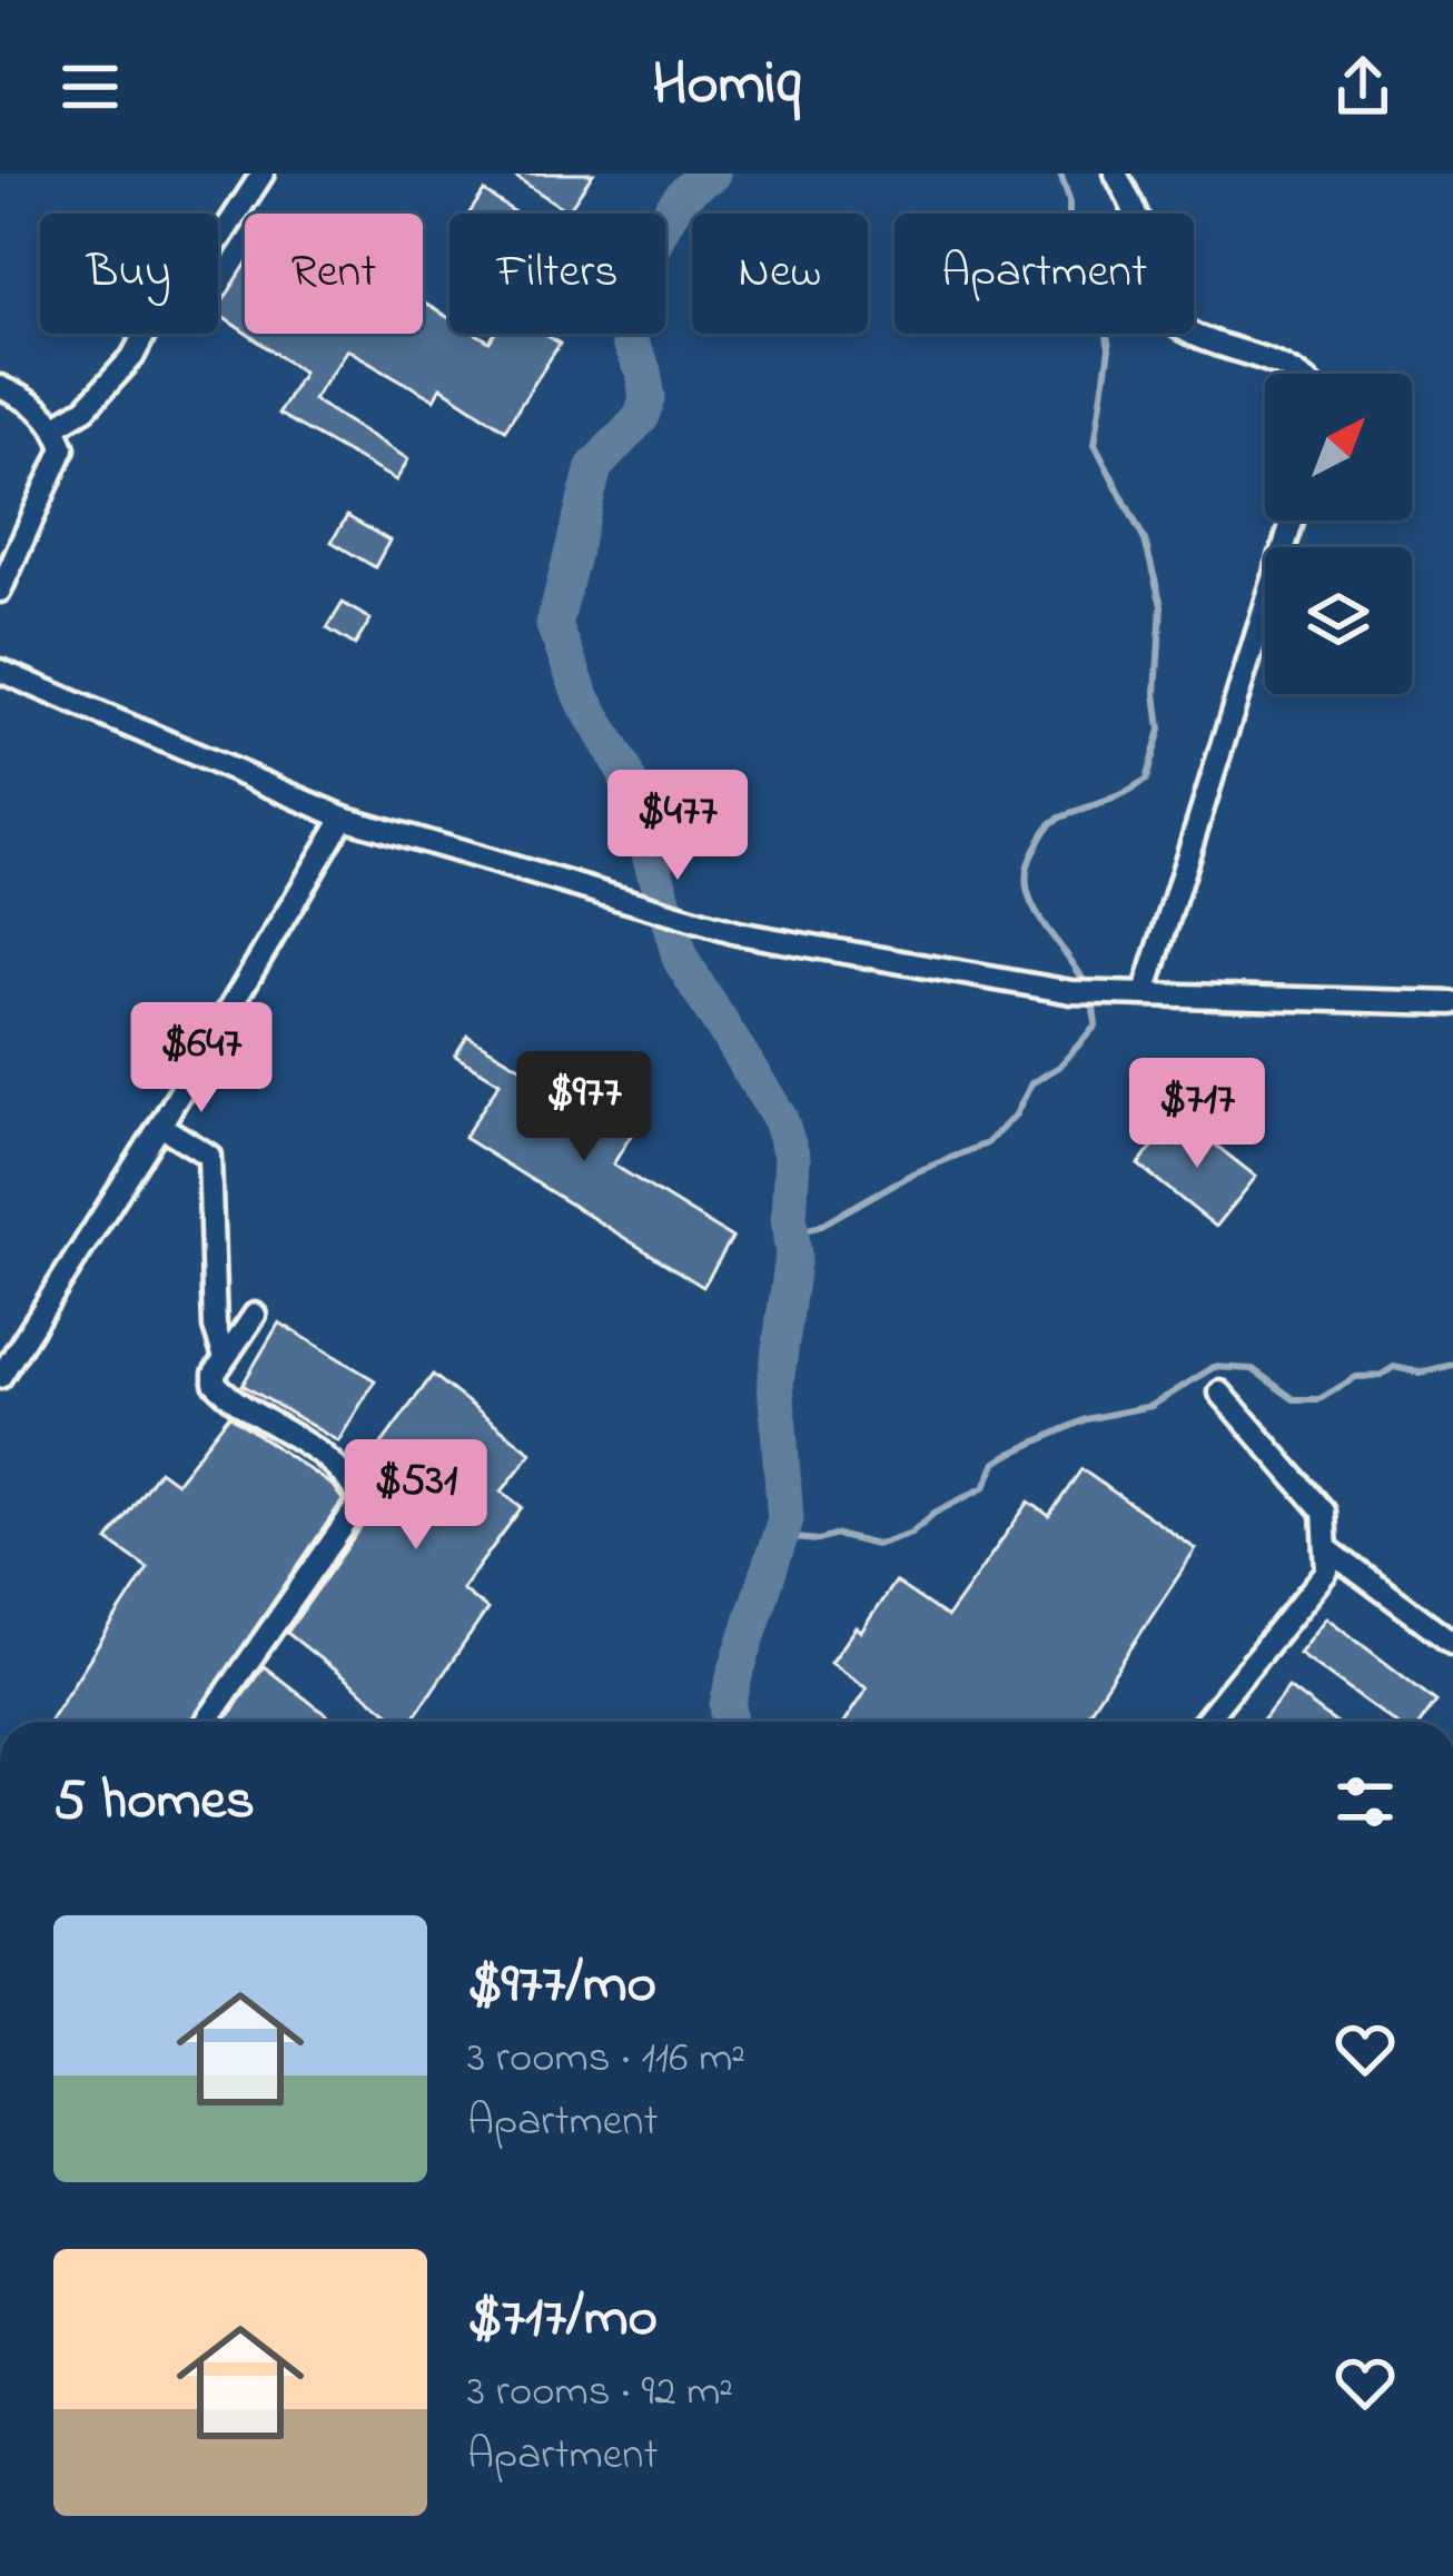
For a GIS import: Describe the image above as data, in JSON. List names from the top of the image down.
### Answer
{
  "north": "top right",
  "page": {
    "header": "Homiq",
    "chip": [
      "Buy",
      "Rent",
      "Filters",
      "New",
      "Apartment"
    ],
    "price": [
      "$477",
      "$647",
      "$977",
      "$717",
      "$531"
    ],
    "heading": "5 homes",
    "list": [
      {
        "name": "$977/mo",
        "note": "3 rooms · 116 m² · Apartment"
      },
      {
        "name": "$717/mo",
        "note": "3 rooms · 92 m² · Apartment"
      }
    ]
  }
}
